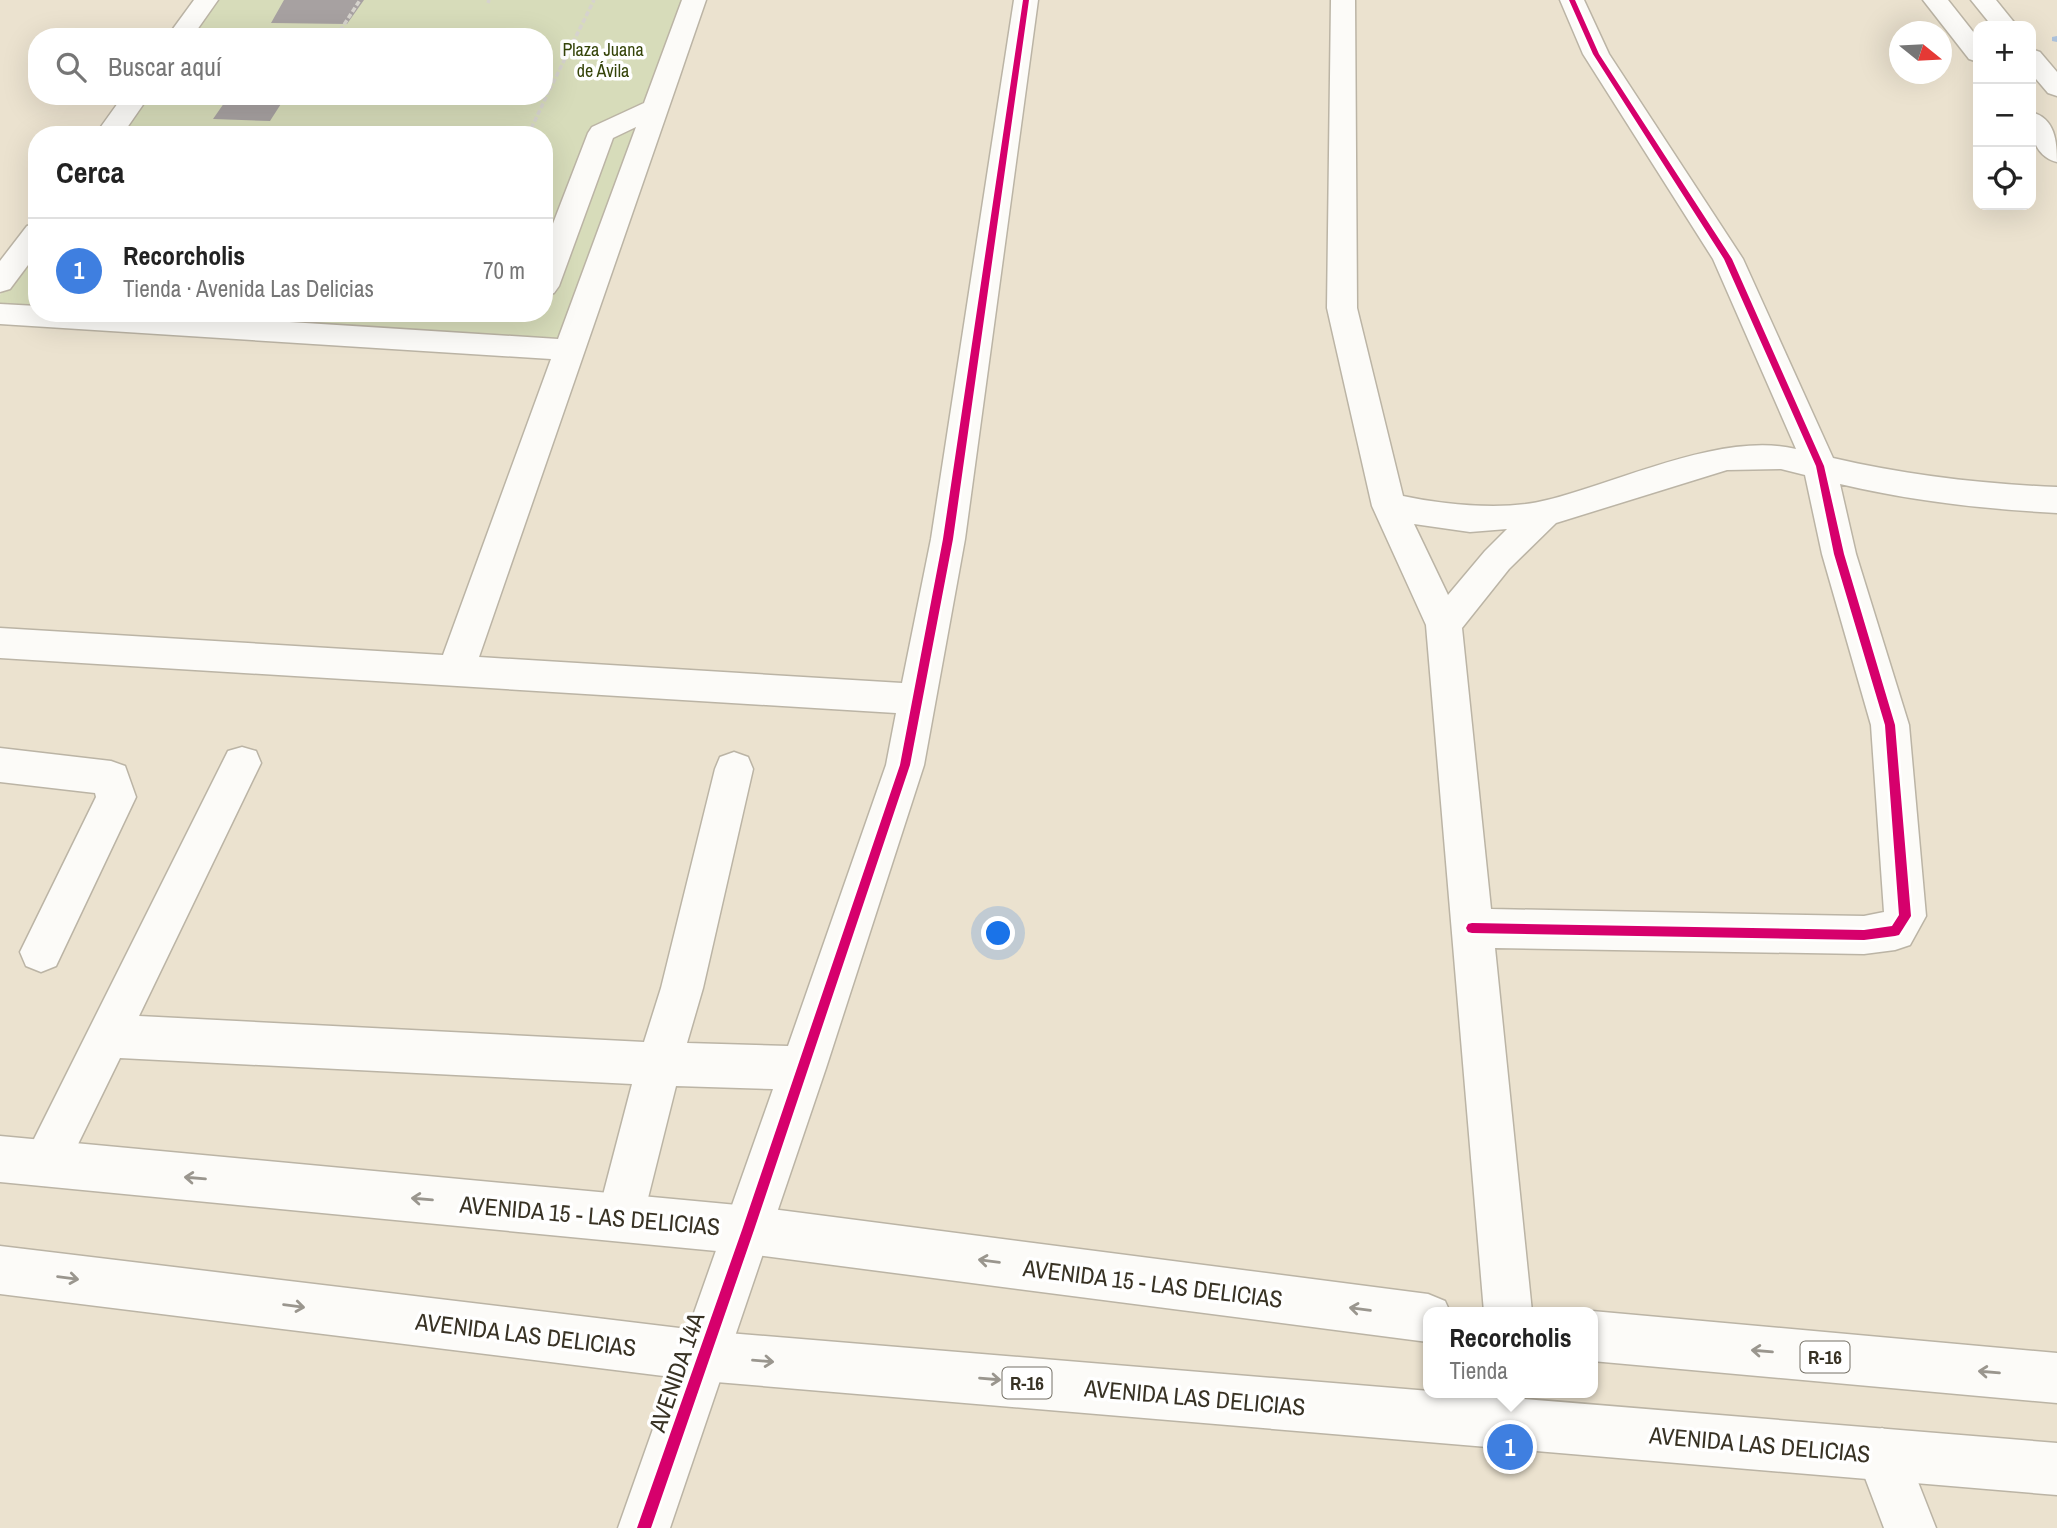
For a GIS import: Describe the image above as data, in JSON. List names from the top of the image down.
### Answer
{
  "streets": {
    "street": [
      "AVENIDA 15 - LAS DELICIAS",
      "AVENIDA LAS DELICIAS",
      "R-16",
      "AVENIDA 14A"
    ]
  },
  "crossings": [
    ["AVENIDA 15 - LAS DELICIAS", "AVENIDA 14A"],
    ["AVENIDA LAS DELICIAS", "AVENIDA 14A"]
  ],
  "parks": ["Plaza Juana de Ávila"],
  "north": "right",
  "page": {
    "map_buttons": ["+", "−"],
    "search": "Buscar aquí",
    "heading": "Cerca",
    "list": [
      {
        "mark": "1",
        "name": "Recorcholis",
        "note": "Tienda · Avenida Las Delicias",
        "value": "70 m"
      }
    ],
    "popup": ["Recorcholis", "Tienda"],
    "pins": "1"
  }
}
